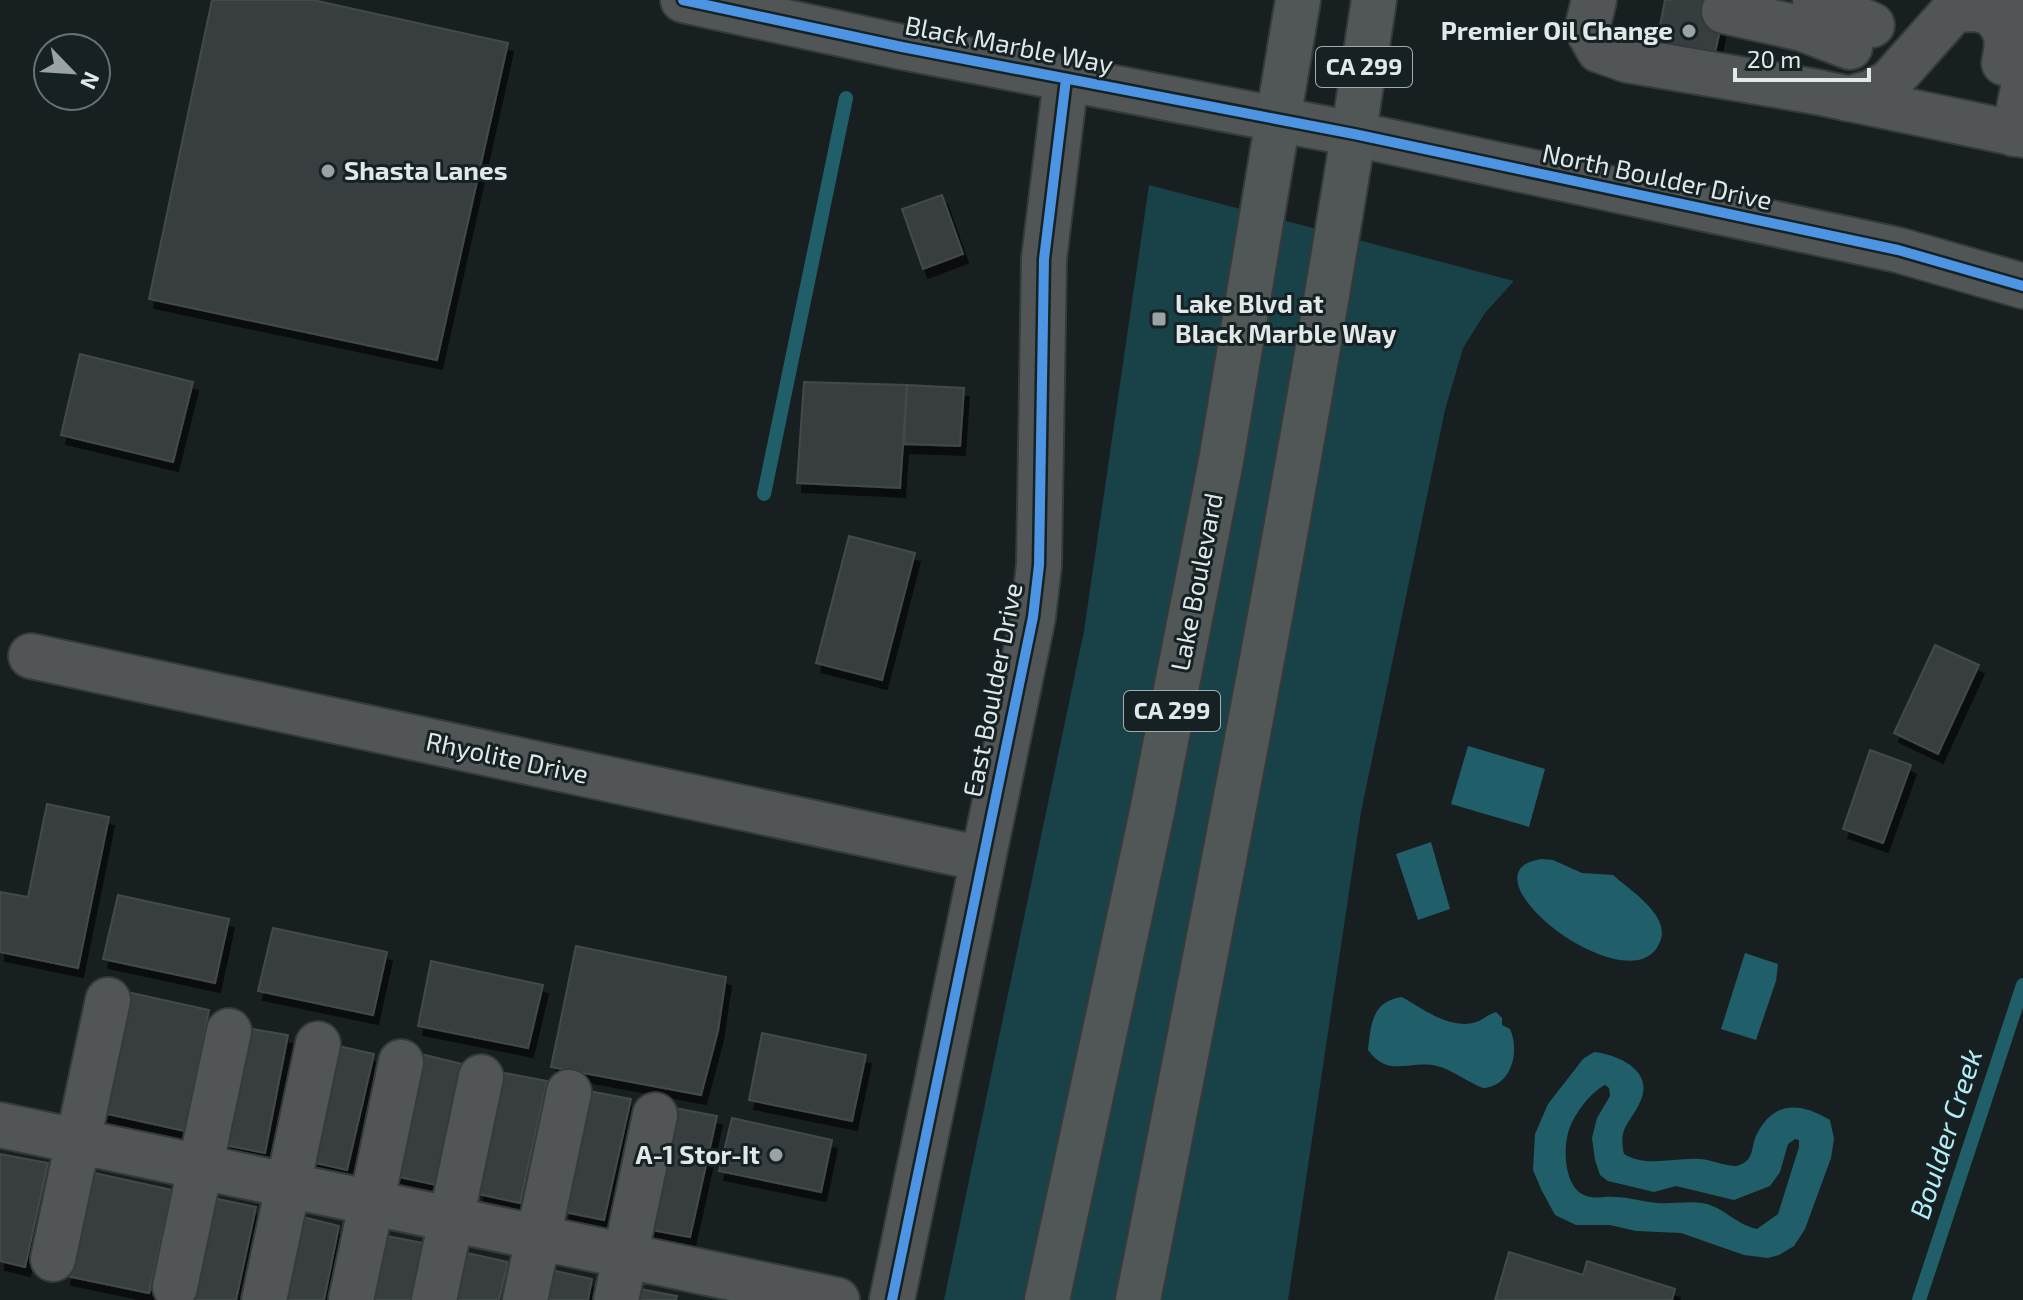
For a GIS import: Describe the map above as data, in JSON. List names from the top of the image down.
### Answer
{
  "streets": {
    "main road": ["CA 299", "Lake Boulevard"],
    "street": [
      "Black Marble Way",
      "North Boulder Drive",
      "East Boulder Drive",
      "Rhyolite Drive"
    ]
  },
  "crossings": [
    ["Black Marble Way", "North Boulder Drive"],
    ["Black Marble Way", "Lake Boulevard"],
    ["Black Marble Way", "East Boulder Drive"],
    ["CA 299", "North Boulder Drive"],
    ["North Boulder Drive", "Lake Boulevard"],
    ["East Boulder Drive", "Rhyolite Drive"]
  ],
  "water": ["Boulder Creek"],
  "places": {
    "other": ["Premier Oil Change", "Shasta Lanes", "A-1 Stor-It"],
    "transit": ["Lake Blvd at Black Marble Way"]
  },
  "scale_bar": "20 m",
  "north": "bottom right"
}
